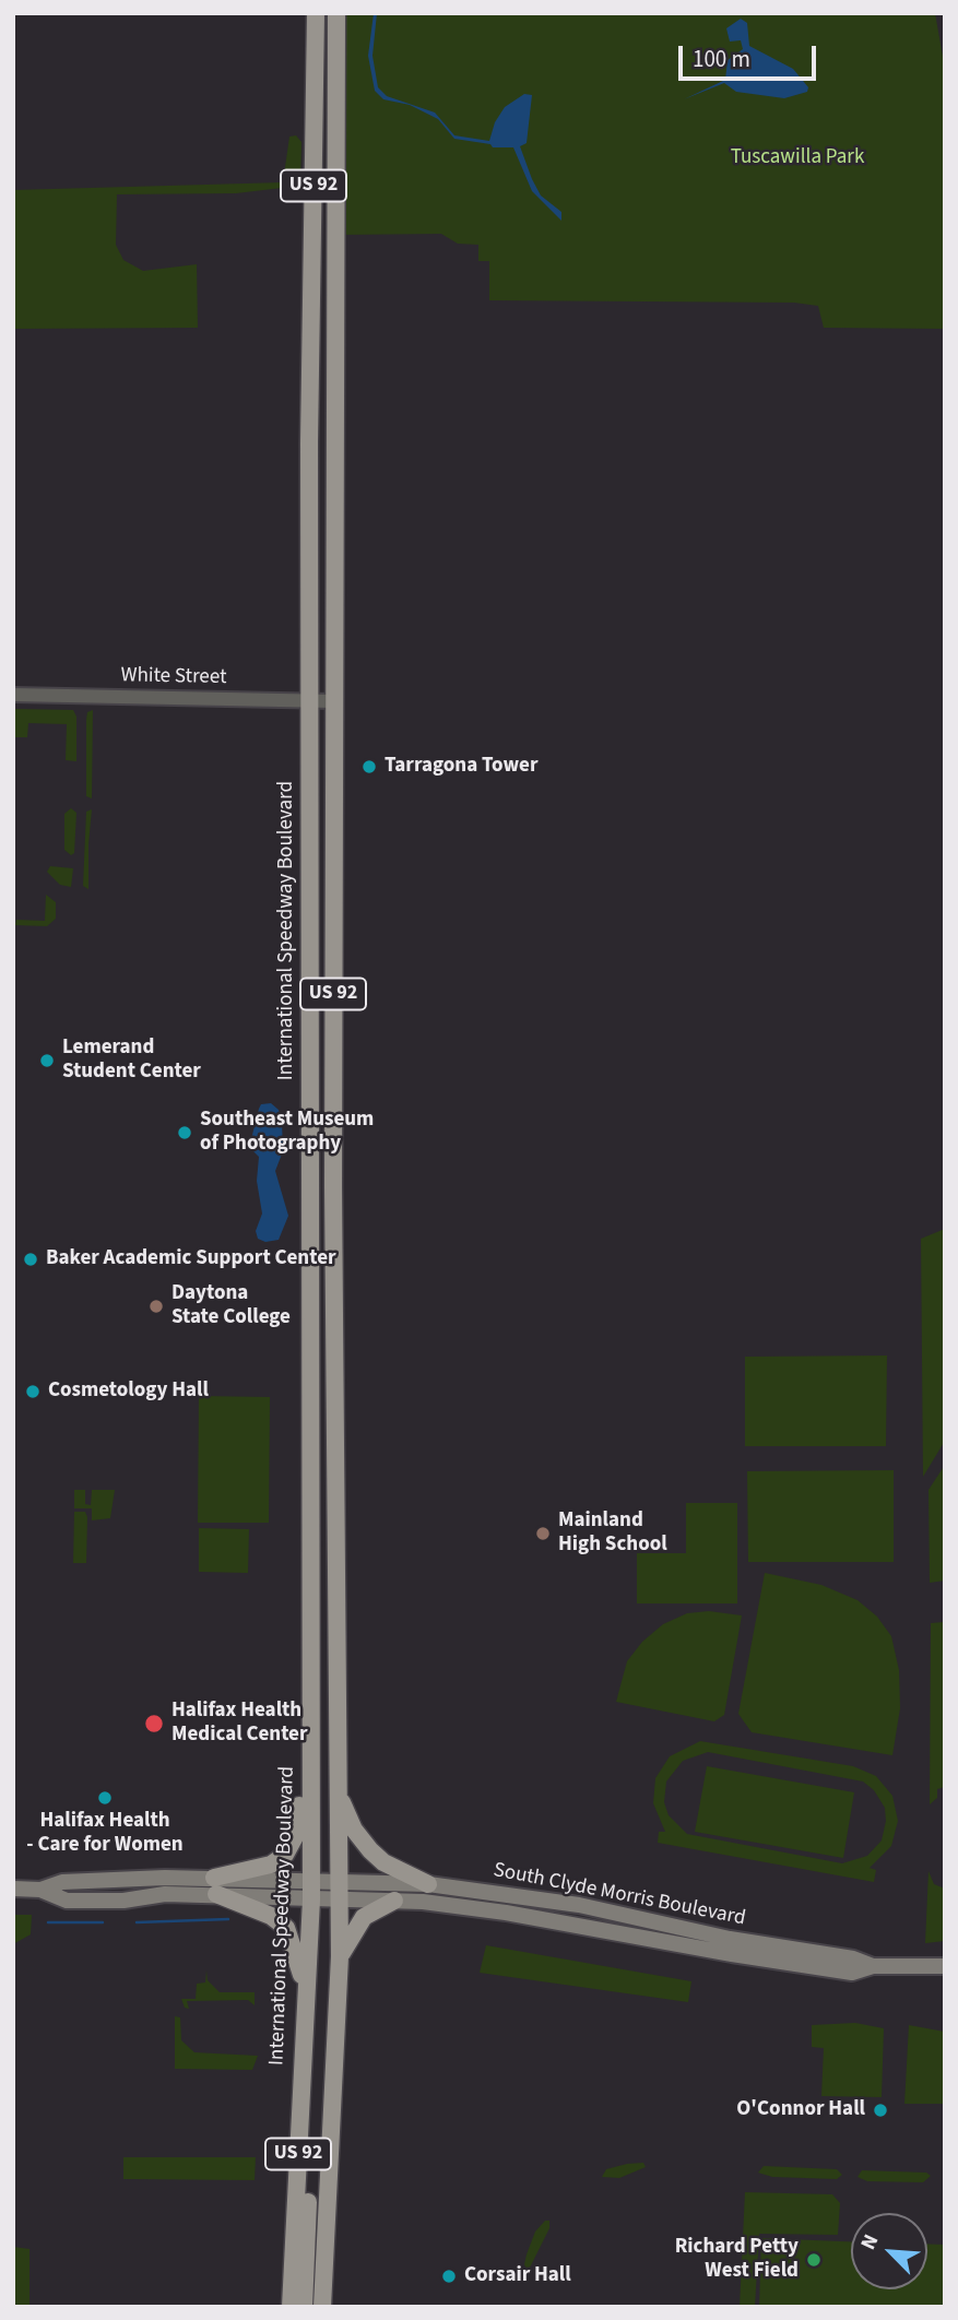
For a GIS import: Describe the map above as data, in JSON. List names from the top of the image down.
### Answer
{
  "streets": {
    "main road": ["US 92", "International Speedway Boulevard", "South Clyde Morris Boulevard"],
    "street": ["White Street"]
  },
  "crossings": [
    ["US 92", "White Street"],
    ["US 92", "South Clyde Morris Boulevard"],
    ["White Street", "International Speedway Boulevard"],
    ["International Speedway Boulevard", "South Clyde Morris Boulevard"]
  ],
  "parks": ["Tuscawilla Park"],
  "places": [
    "Tarragona Tower",
    "Lemerand Student Center",
    "Southeast Museum of Photography",
    "Baker Academic Support Center",
    "Daytona State College",
    "Cosmetology Hall",
    "Mainland High School",
    "Halifax Health Medical Center",
    "Halifax Health - Care for Women",
    "O'Connor Hall",
    "Richard Petty West Field",
    "Corsair Hall"
  ],
  "scale_bar": "100 m",
  "north": "top left"
}
